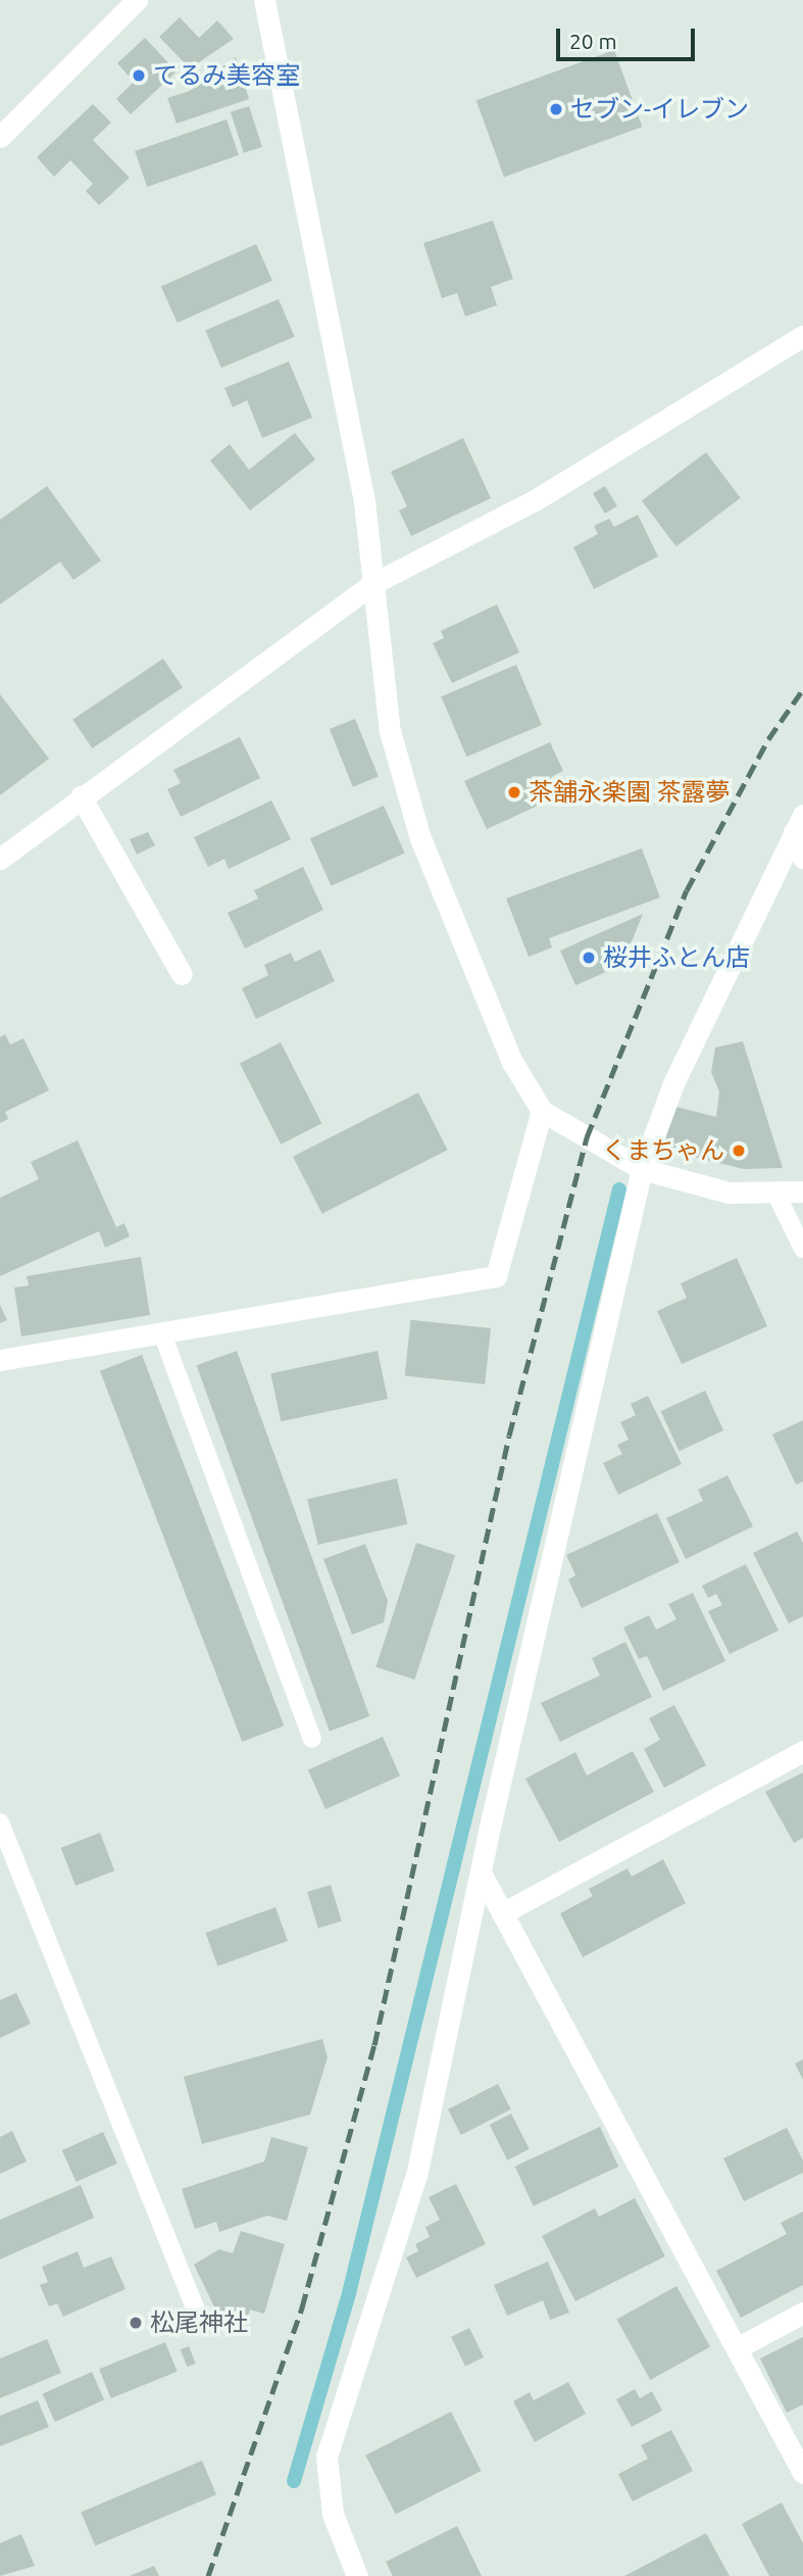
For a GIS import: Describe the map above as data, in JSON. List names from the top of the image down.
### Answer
{
  "places": [
    "てるみ美容室",
    "セブン-イレブン",
    "茶舗永楽園 茶露夢",
    "桜井ふとん店",
    "くまちゃん",
    "松尾神社"
  ],
  "scale_bar": "20 m"
}
